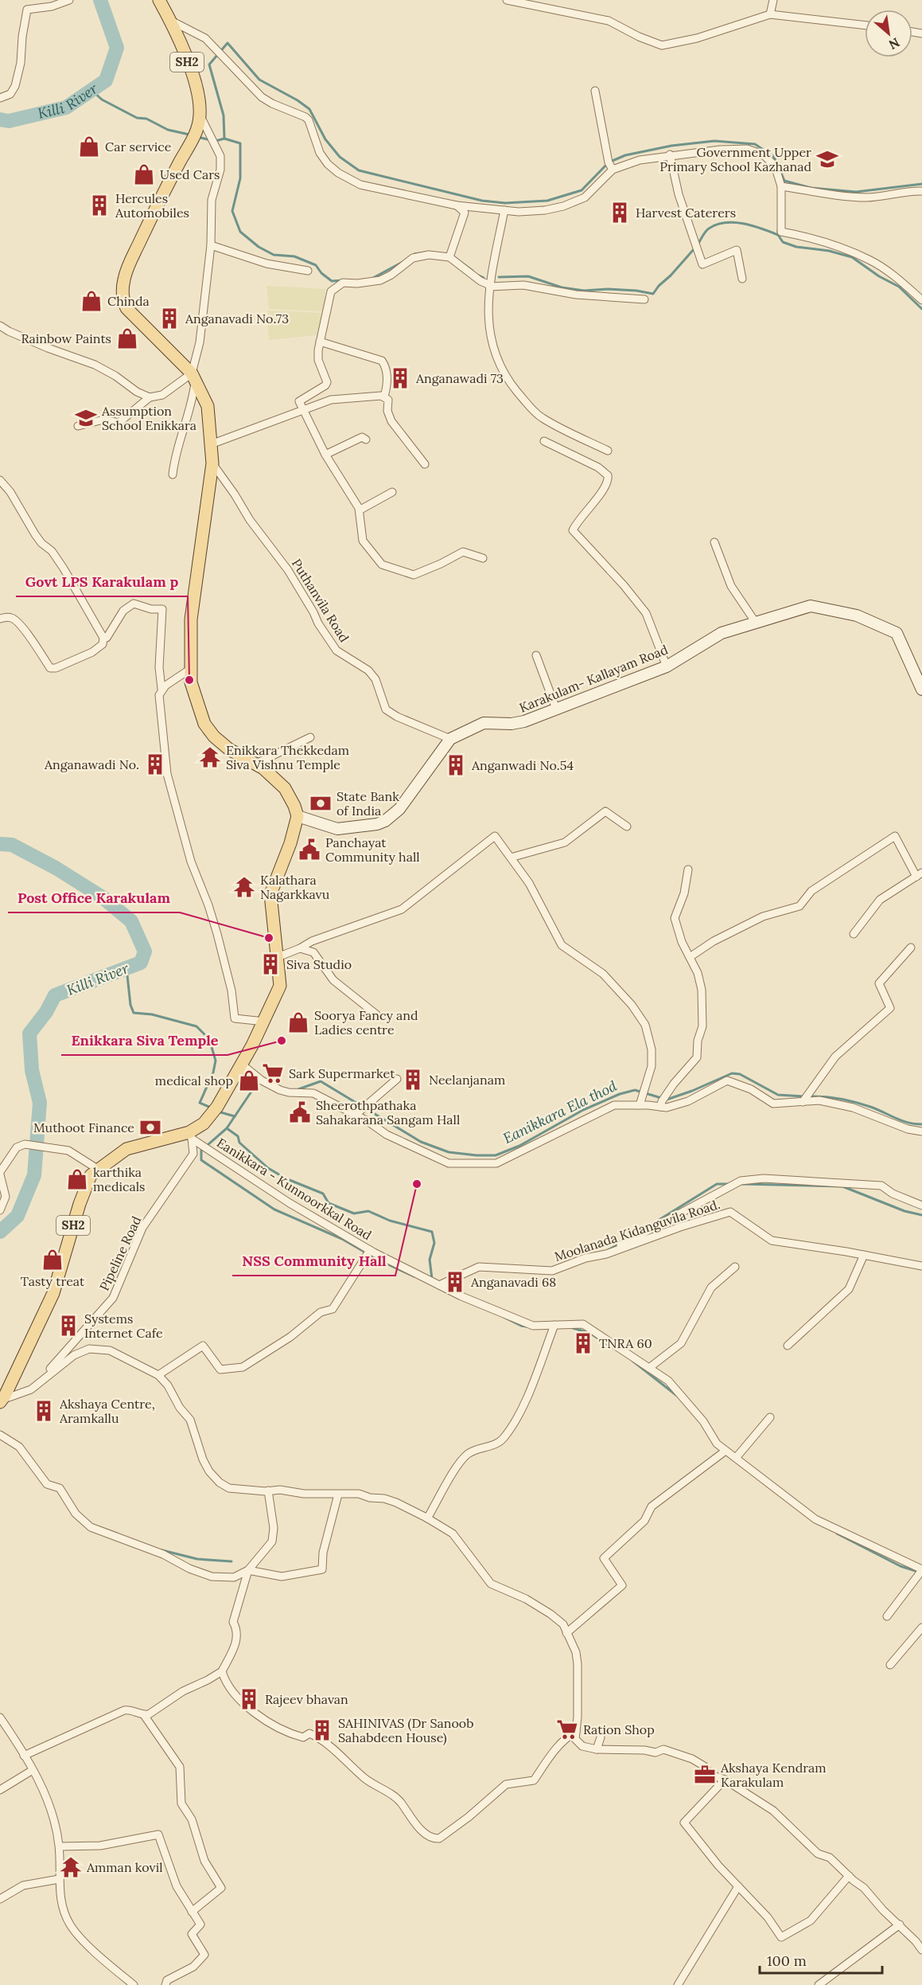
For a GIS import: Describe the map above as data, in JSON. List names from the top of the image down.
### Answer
{
  "streets": {
    "main road": ["SH2"],
    "street": [
      "Puthanvila Road",
      "Karakulam- Kallayam Road",
      "Eanikkara - Kunnoorkkal Road",
      "Moolanada Kidanguvila Road.",
      "Pipeline Road"
    ]
  },
  "crossings": [
    ["SH2", "Puthanvila Road"],
    ["SH2", "Karakulam- Kallayam Road"],
    ["SH2", "Eanikkara - Kunnoorkkal Road"],
    ["SH2", "Pipeline Road"],
    ["Puthanvila Road", "Karakulam- Kallayam Road"],
    ["Eanikkara - Kunnoorkkal Road", "Moolanada Kidanguvila Road."],
    ["Eanikkara - Kunnoorkkal Road", "Pipeline Road"]
  ],
  "water": ["Killi River", "Eanikkara Ela thod"],
  "places": {
    "shop": [
      "Car service",
      "Used Cars",
      "Chinda",
      "Rainbow Paints",
      "Soorya Fancy and Ladies centre",
      "medical shop",
      "karthika medicals",
      "Tasty treat"
    ],
    "school or university": ["Government Upper Primary School Kazhanad", "Assumption School Enikkara"],
    "building": [
      "Hercules Automobiles",
      "Harvest Caterers",
      "Anganavadi No.73",
      "Anganawadi 73",
      "Anganawadi No.",
      "Anganwadi No.54",
      "Siva Studio",
      "Neelanjanam",
      "Anganavadi 68",
      "Systems Internet Cafe",
      "TNRA 60",
      "Akshaya Centre, Aramkallu",
      "Rajeev bhavan",
      "SAHINIVAS (Dr Sanoob Sahabdeen House)"
    ],
    "other": [
      "Govt LPS Karakulam p",
      "Post Office Karakulam",
      "Enikkara Siva Temple",
      "NSS Community Hall"
    ],
    "temple": ["Enikkara Thekkedam Siva Vishnu Temple", "Kalathara Nagarkkavu", "Amman kovil"],
    "bank": ["State Bank of India", "Muthoot Finance"],
    "public building": ["Panchayat Community hall", "Sheerothpathaka Sahakarana Sangam Hall"],
    "supermarket": ["Sark Supermarket", "Ration Shop"],
    "office": ["Akshaya Kendram Karakulam"]
  },
  "scale_bar": "100 m",
  "north": "bottom right"
}
